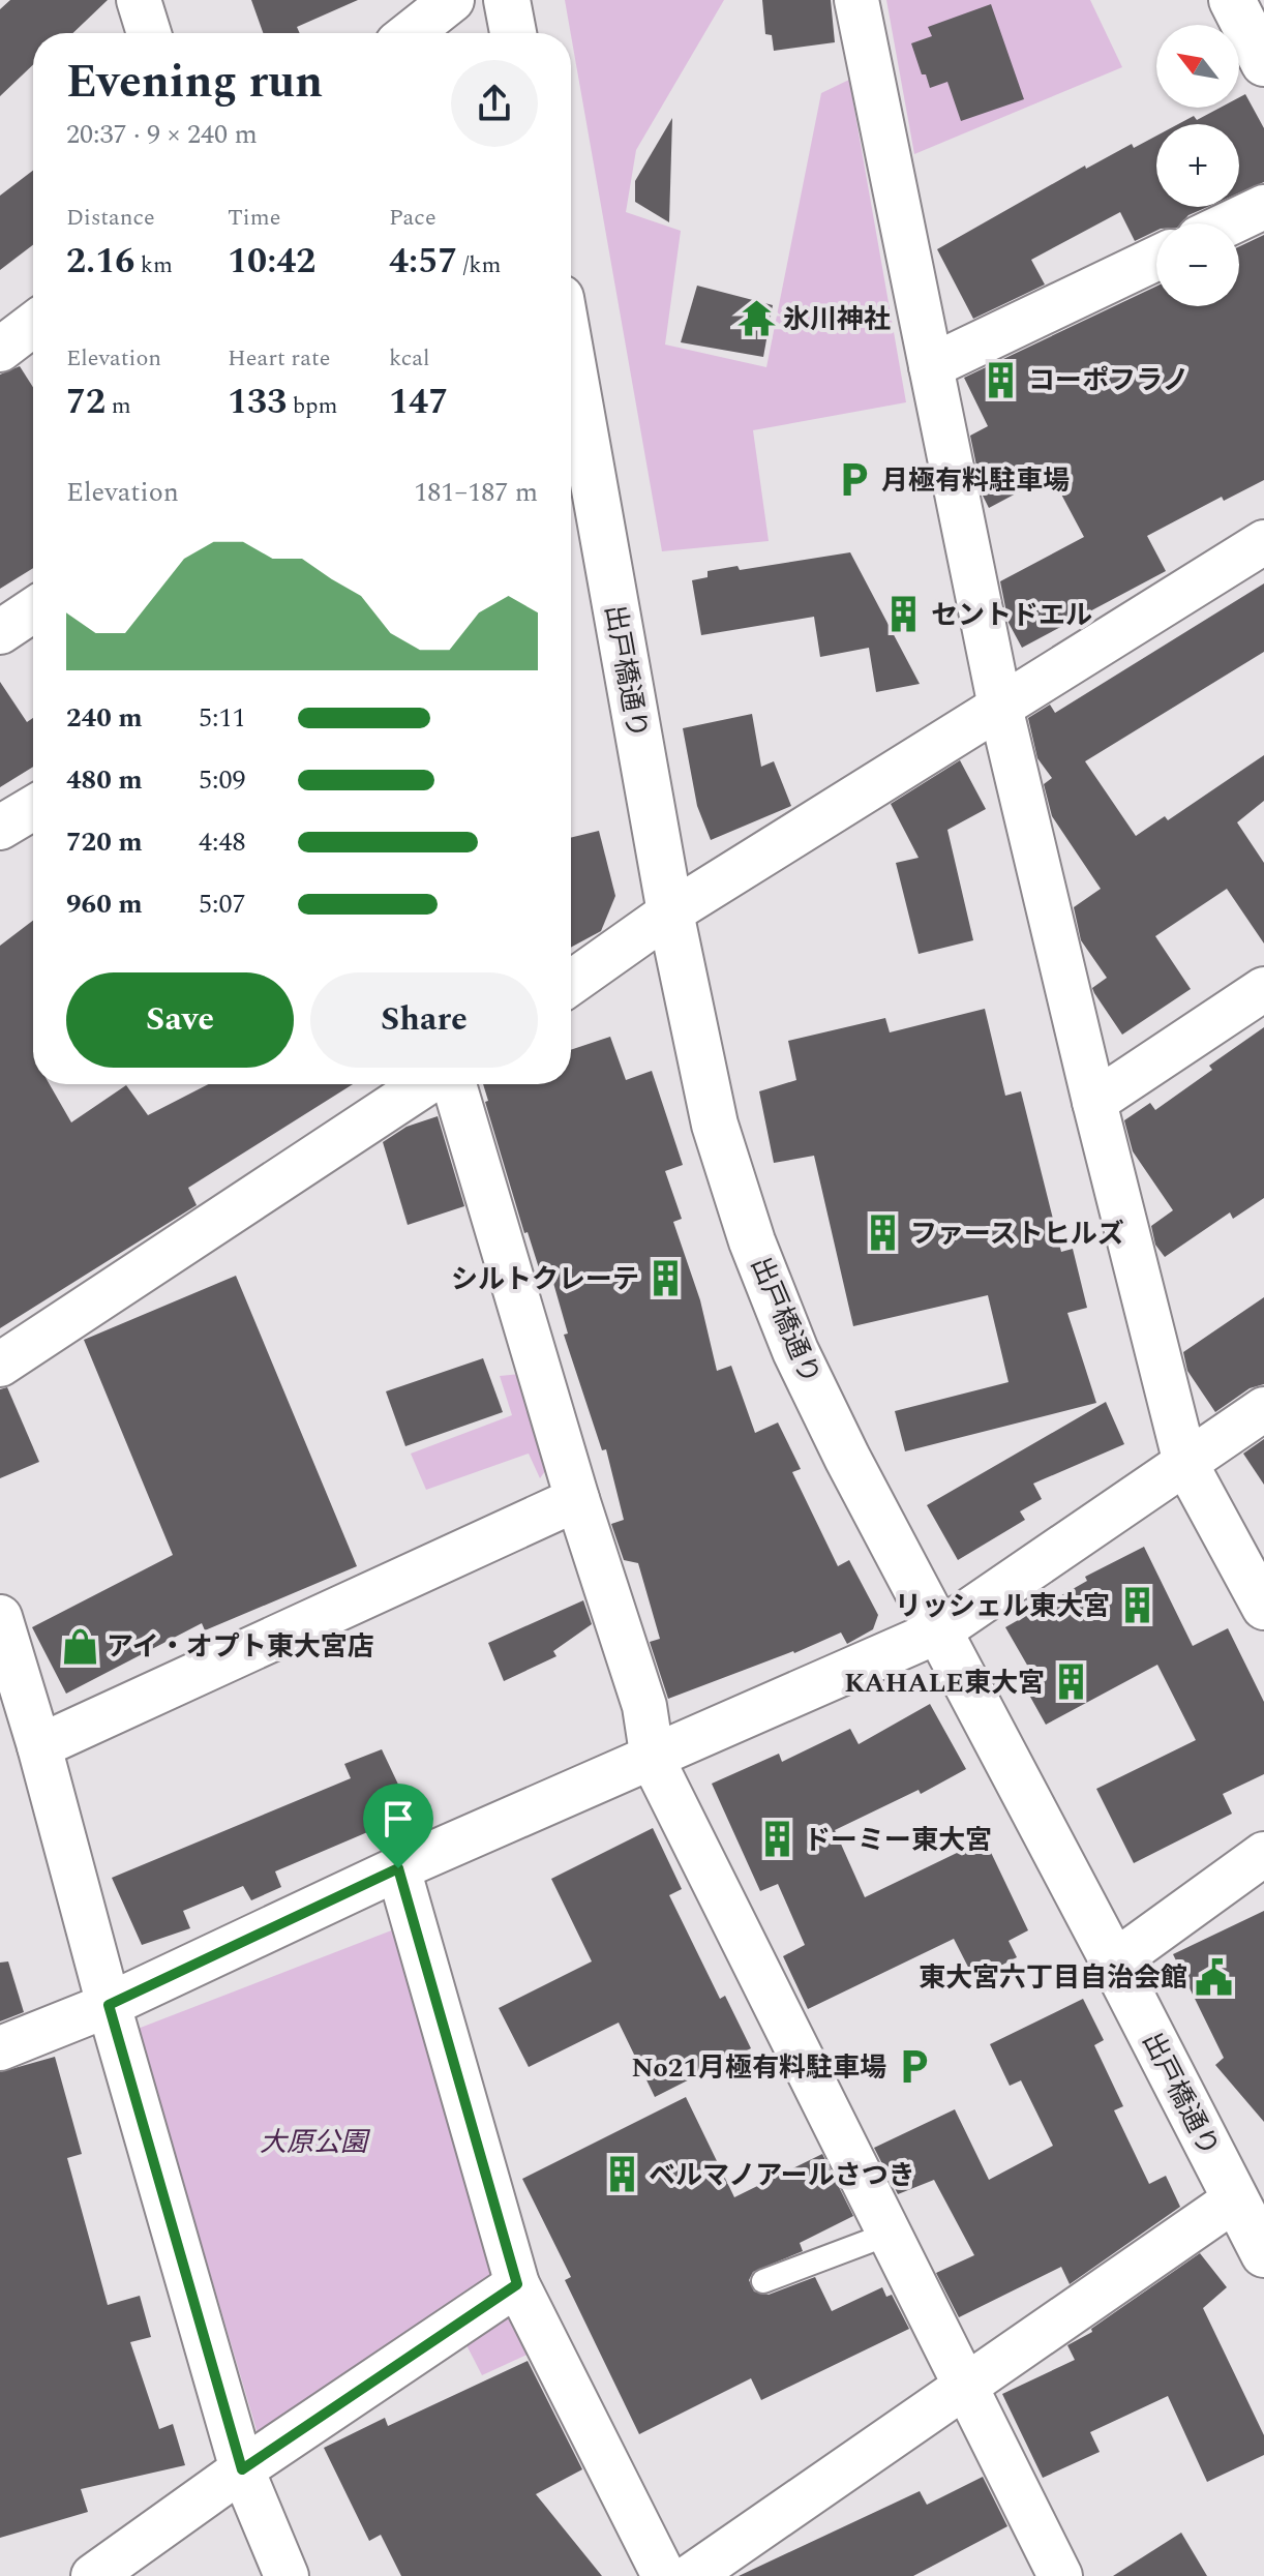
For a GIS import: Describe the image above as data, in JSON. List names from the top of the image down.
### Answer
{
  "streets": {
    "street": ["出戸橋通り"]
  },
  "parks": ["大原公園"],
  "places": {
    "temple": ["氷川神社"],
    "building": [
      "コーポフラノ",
      "セントドエル",
      "ファーストヒルズ",
      "シルトクレーテ",
      "リッシェル東大宮",
      "KAHALE東大宮",
      "ドーミー東大宮",
      "ベルマノアールさつき"
    ],
    "parking": ["月極有料駐車場", "No21月極有料駐車場"],
    "shop": ["アイ・オプト東大宮店"],
    "public building": ["東大宮六丁目自治会館"]
  },
  "north": "top left",
  "page": {
    "map_buttons": ["+", "−"],
    "heading": ["Evening run", "20:37 · 9 × 240 m"],
    "stats": [
      ["Distance", "2.16 km"],
      ["Time", "10:42"],
      ["Pace", "4:57 /km"],
      ["Elevation", "72 m"],
      ["Heart rate", "133 bpm"],
      ["kcal", "147"]
    ],
    "chart": ["Elevation", "181–187 m"],
    "list": [
      {
        "name": "240 m",
        "note": "5:11"
      },
      {
        "name": "480 m",
        "note": "5:09"
      },
      {
        "name": "720 m",
        "note": "4:48"
      },
      {
        "name": "960 m",
        "note": "5:07"
      }
    ],
    "buttons": ["Save", "Share"]
  }
}
